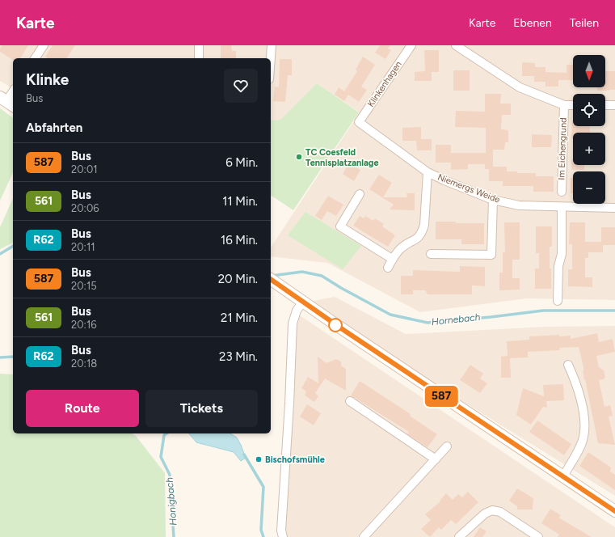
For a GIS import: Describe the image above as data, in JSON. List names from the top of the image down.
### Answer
{
  "streets": {
    "street": ["Klinkenhagen", "Im Eichengrund", "Niemergs Weide"]
  },
  "crossings": [
    ["Klinkenhagen", "Niemergs Weide"]
  ],
  "water": ["Hornebach", "Honigbach"],
  "places": ["TC Coesfeld Tennisplatzanlage", "Bischofsmühle"],
  "lines": ["bus line 587"],
  "north": "bottom",
  "page": {
    "header": "Karte",
    "nav": ["Karte", "Ebenen", "Teilen"],
    "on_map": "587",
    "map_buttons": ["+", "−"],
    "heading": [
      ["Klinke", "Bus"],
      "Abfahrten"
    ],
    "list": [
      {
        "mark": "587",
        "name": "Bus",
        "note": "20:01",
        "value": "6 Min."
      },
      {
        "mark": "561",
        "name": "Bus",
        "note": "20:06",
        "value": "11 Min."
      },
      {
        "mark": "R62",
        "name": "Bus",
        "note": "20:11",
        "value": "16 Min."
      },
      {
        "mark": "587",
        "name": "Bus",
        "note": "20:15",
        "value": "20 Min."
      },
      {
        "mark": "561",
        "name": "Bus",
        "note": "20:16",
        "value": "21 Min."
      },
      {
        "mark": "R62",
        "name": "Bus",
        "note": "20:18",
        "value": "23 Min."
      }
    ],
    "buttons": ["Route", "Tickets"]
  }
}
